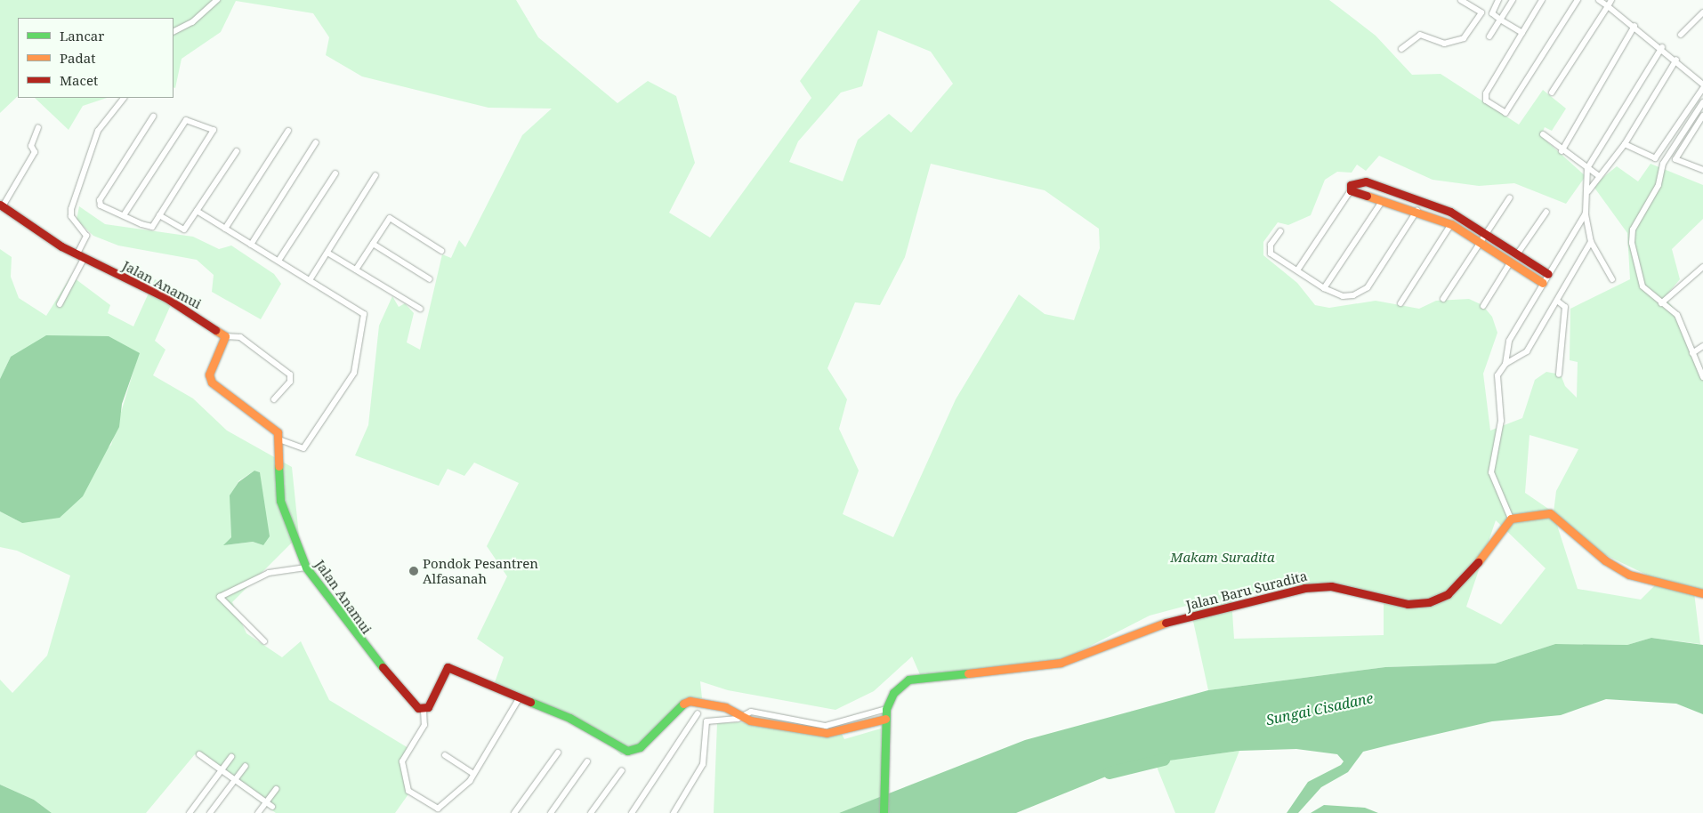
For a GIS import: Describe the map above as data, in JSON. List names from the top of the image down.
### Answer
{
  "streets": {
    "street": ["Jalan Anamui", "Jalan Baru Suradita"]
  },
  "water": ["Sungai Cisadane"],
  "parks": ["Makam Suradita"],
  "places": ["Pondok Pesantren Alfasanah"],
  "legend": ["Lancar", "Padat", "Macet"]
}
